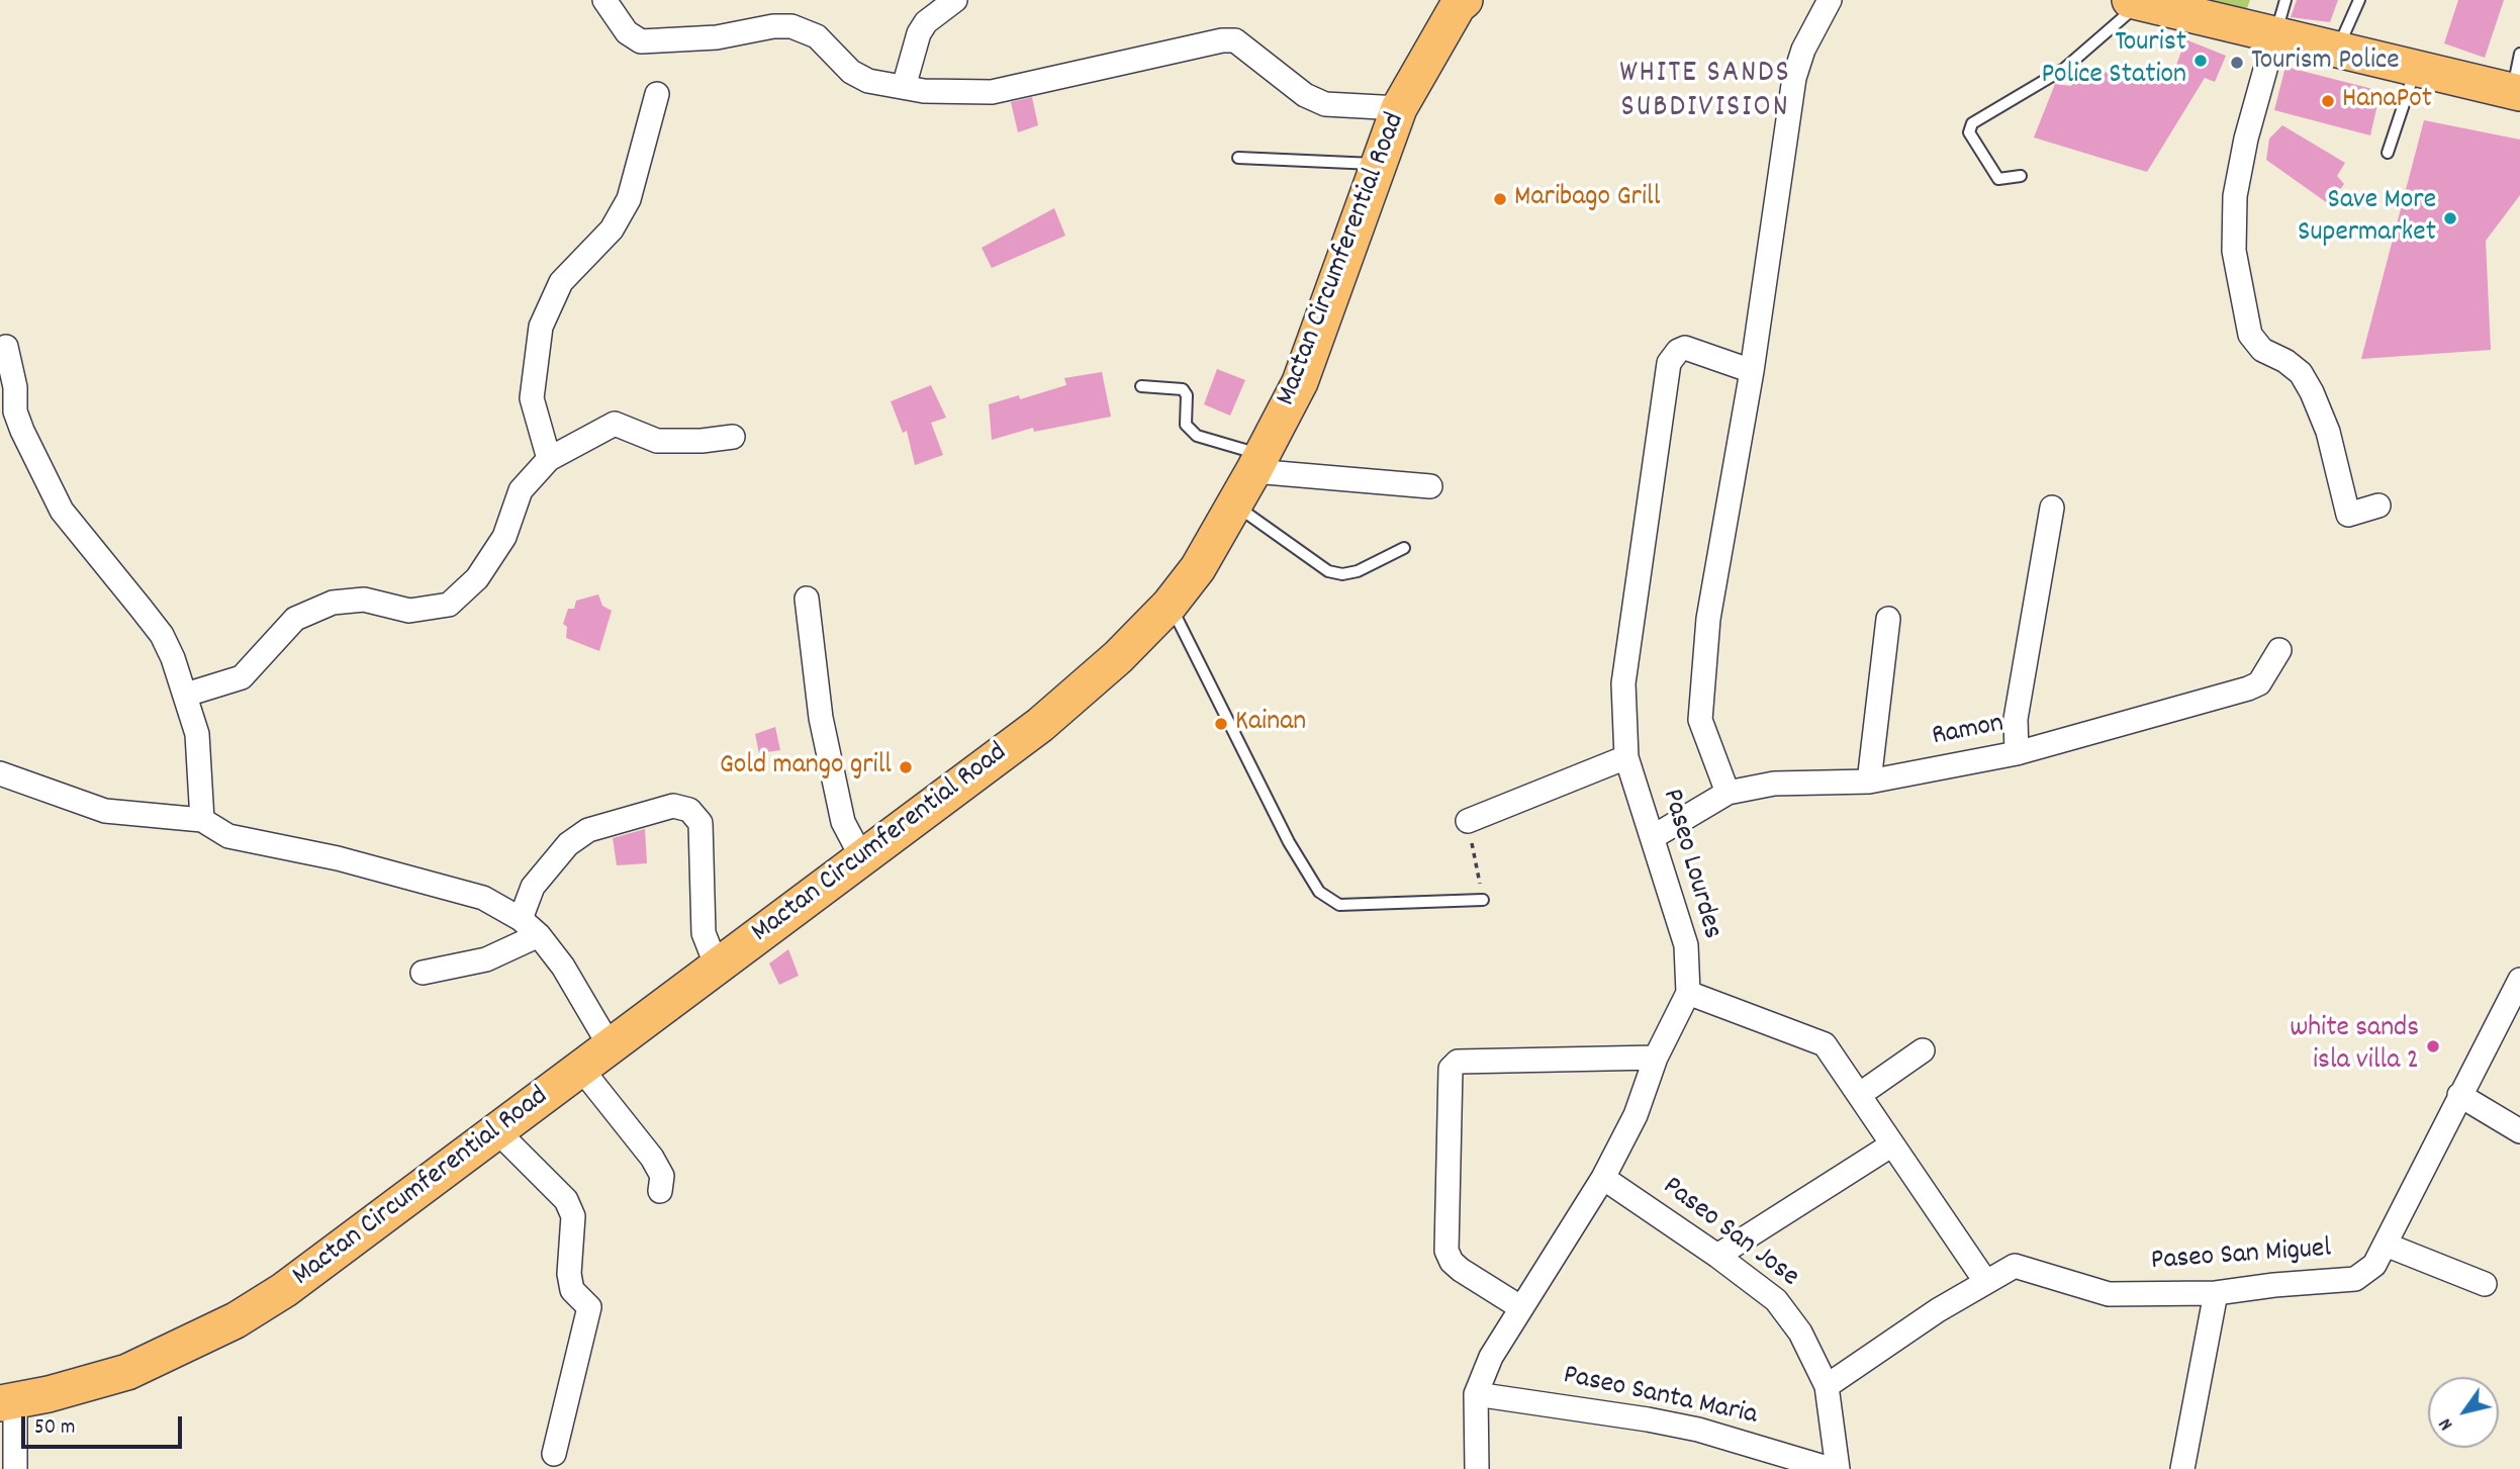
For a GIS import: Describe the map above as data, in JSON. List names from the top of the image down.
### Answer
{
  "streets": {
    "main road": ["Mactan Circumferential Road"],
    "street": [
      "Ramon",
      "Paseo Lourdes",
      "Paseo San Jose",
      "Paseo San Miguel",
      "Paseo Santa Maria"
    ]
  },
  "crossings": [
    ["Ramon", "Paseo Lourdes"],
    ["Paseo Lourdes", "Paseo San Jose"],
    ["Paseo Lourdes", "Paseo Santa Maria"],
    ["Paseo San Jose", "Paseo San Miguel"]
  ],
  "districts": ["WHITE SANDS SUBDIVISION"],
  "places": [
    "Tourist Police Station",
    "Tourism Police",
    "HanaPot",
    "Maribago Grill",
    "Save More Supermarket",
    "Kainan",
    "Gold mango grill",
    "white sands isla villa 2"
  ],
  "scale_bar": "50 m",
  "north": "bottom left"
}
